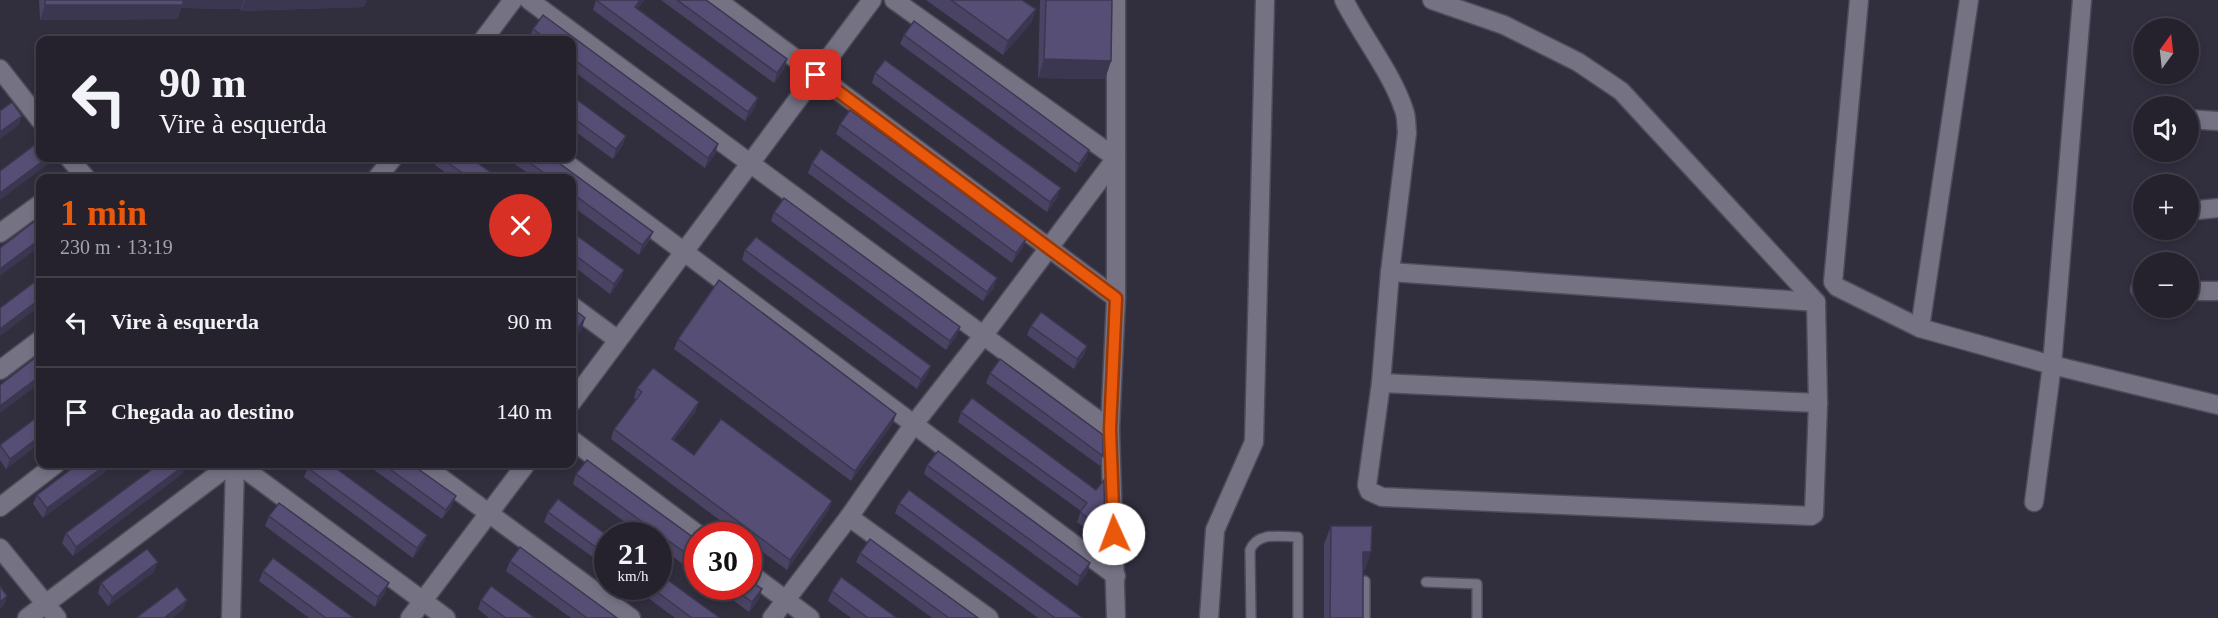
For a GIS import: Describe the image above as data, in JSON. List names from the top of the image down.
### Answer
{
  "north": "top",
  "page": {
    "map_buttons": ["+", "−"],
    "turn": ["90 m", "Vire à esquerda"],
    "heading": ["1 min", "230 m · 13:19"],
    "list": [
      {
        "name": "Vire à esquerda",
        "value": "90 m"
      },
      {
        "name": "Chegada ao destino",
        "value": "140 m"
      }
    ],
    "speed": "21 km/h",
    "limit": "30"
  }
}
